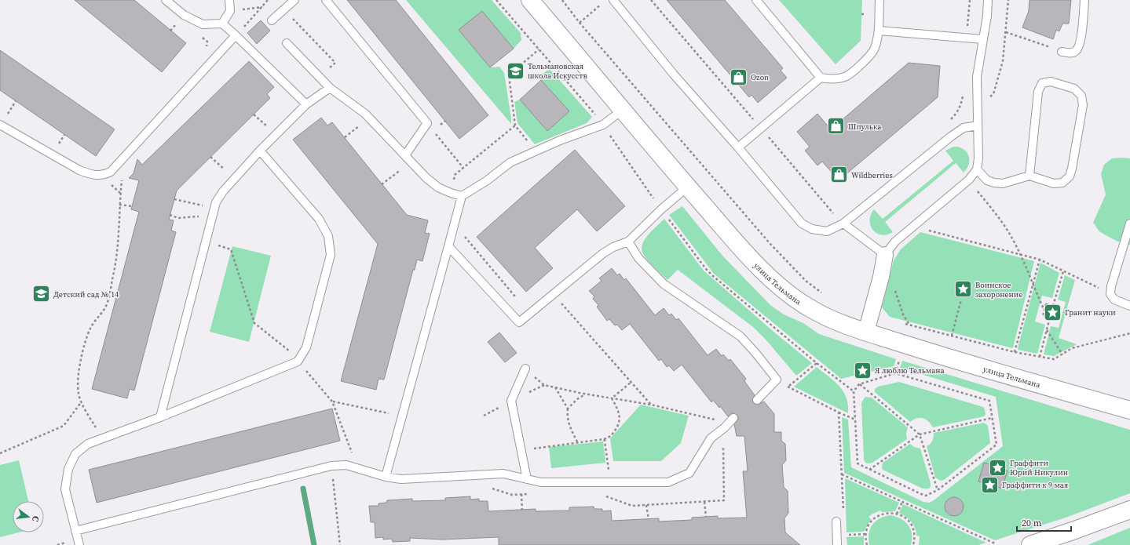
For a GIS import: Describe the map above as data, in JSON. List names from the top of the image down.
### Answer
{
  "streets": {
    "main road": ["улица Тельмана"]
  },
  "places": {
    "school or university": ["Тельмановская школа Искусств", "Детский сад № 14"],
    "shop": ["Ozon", "Шпулька", "Wildberries"],
    "place": [
      "Воинское захоронение",
      "Гранит науки",
      "Я люблю Тельмана",
      "Граффити Юрий Никулин",
      "Граффити к 9 мая"
    ]
  },
  "scale_bar": "20 m",
  "north": "right"
}
